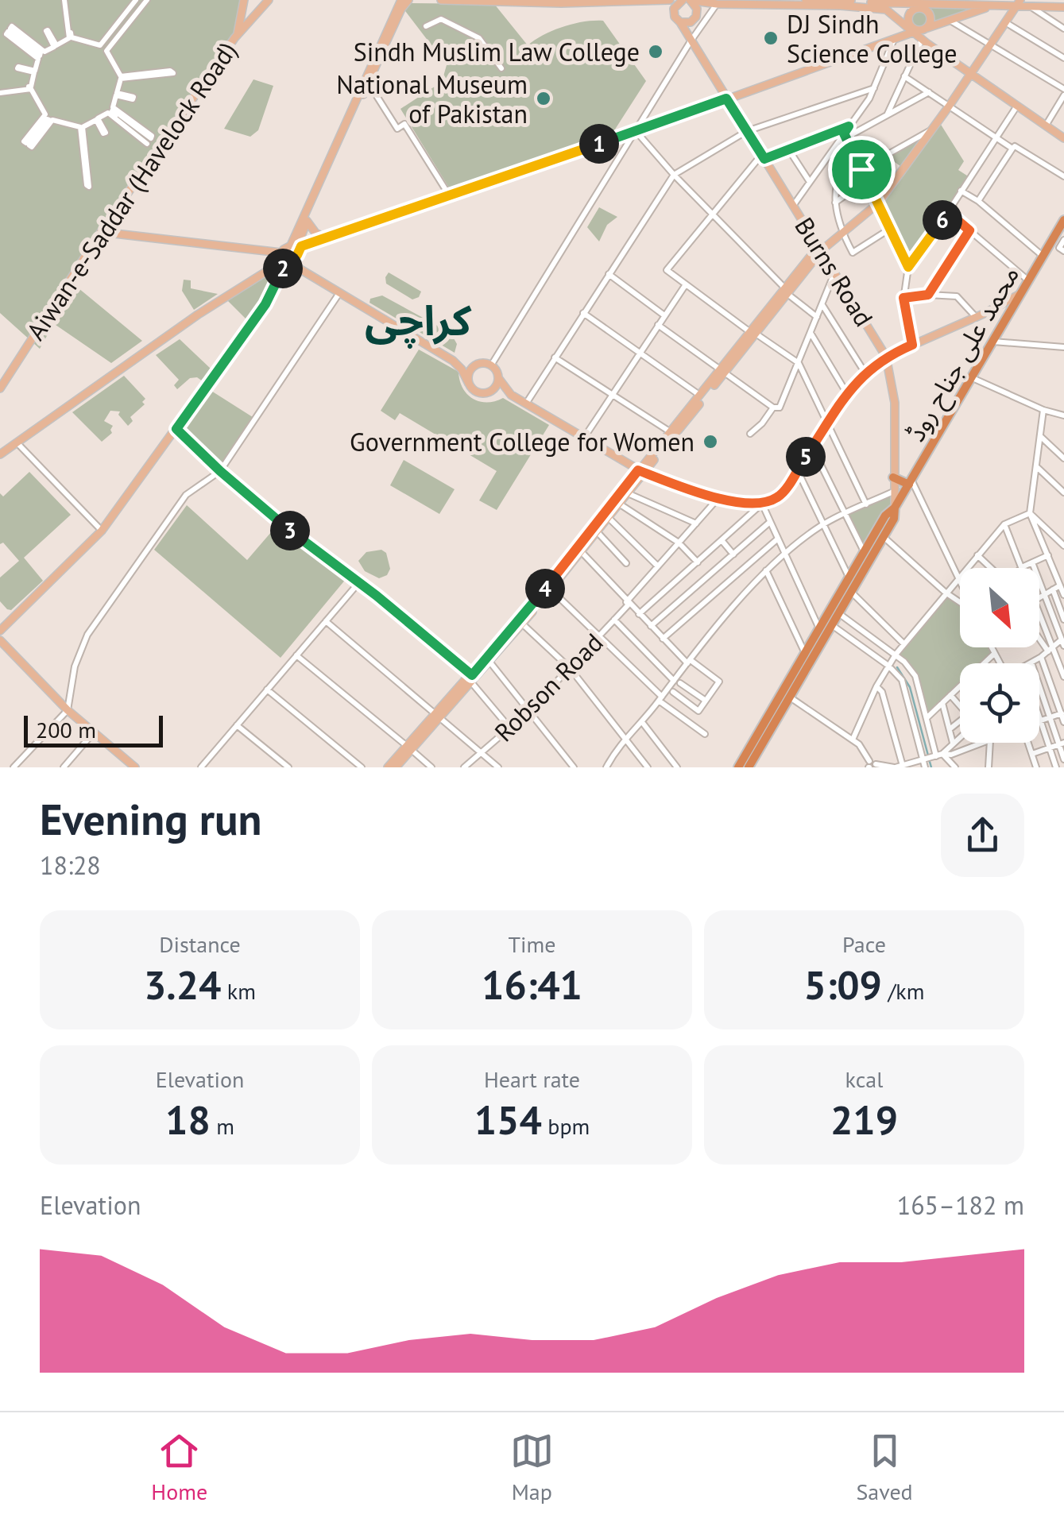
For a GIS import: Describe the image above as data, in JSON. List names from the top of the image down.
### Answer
{
  "streets": {
    "highway": ["محمد علی جناح روڈ"],
    "main road": ["Aiwan-e-Saddar (Havelock Road)", "Burns Road"],
    "street": ["Robson Road"]
  },
  "crossings": [
    ["Burns Road", "محمد علی جناح روڈ"]
  ],
  "districts": ["کراچی"],
  "places": [
    "DJ Sindh Science College",
    "Sindh Muslim Law College",
    "National Museum of Pakistan",
    "Government College for Women"
  ],
  "scale_bar": "200 m",
  "north": "bottom right",
  "page": {
    "pins": [
      "1",
      "6",
      "2",
      "5",
      "3",
      "4"
    ],
    "scale": "200 m",
    "heading": ["Evening run", "18:28"],
    "stats": [
      ["Distance", "3.24 km"],
      ["Time", "16:41"],
      ["Pace", "5:09 /km"],
      ["Elevation", "18 m"],
      ["Heart rate", "154 bpm"],
      ["kcal", "219"]
    ],
    "chart": ["Elevation", "165–182 m"],
    "tabs": ["Home", "Map", "Saved"]
  }
}
